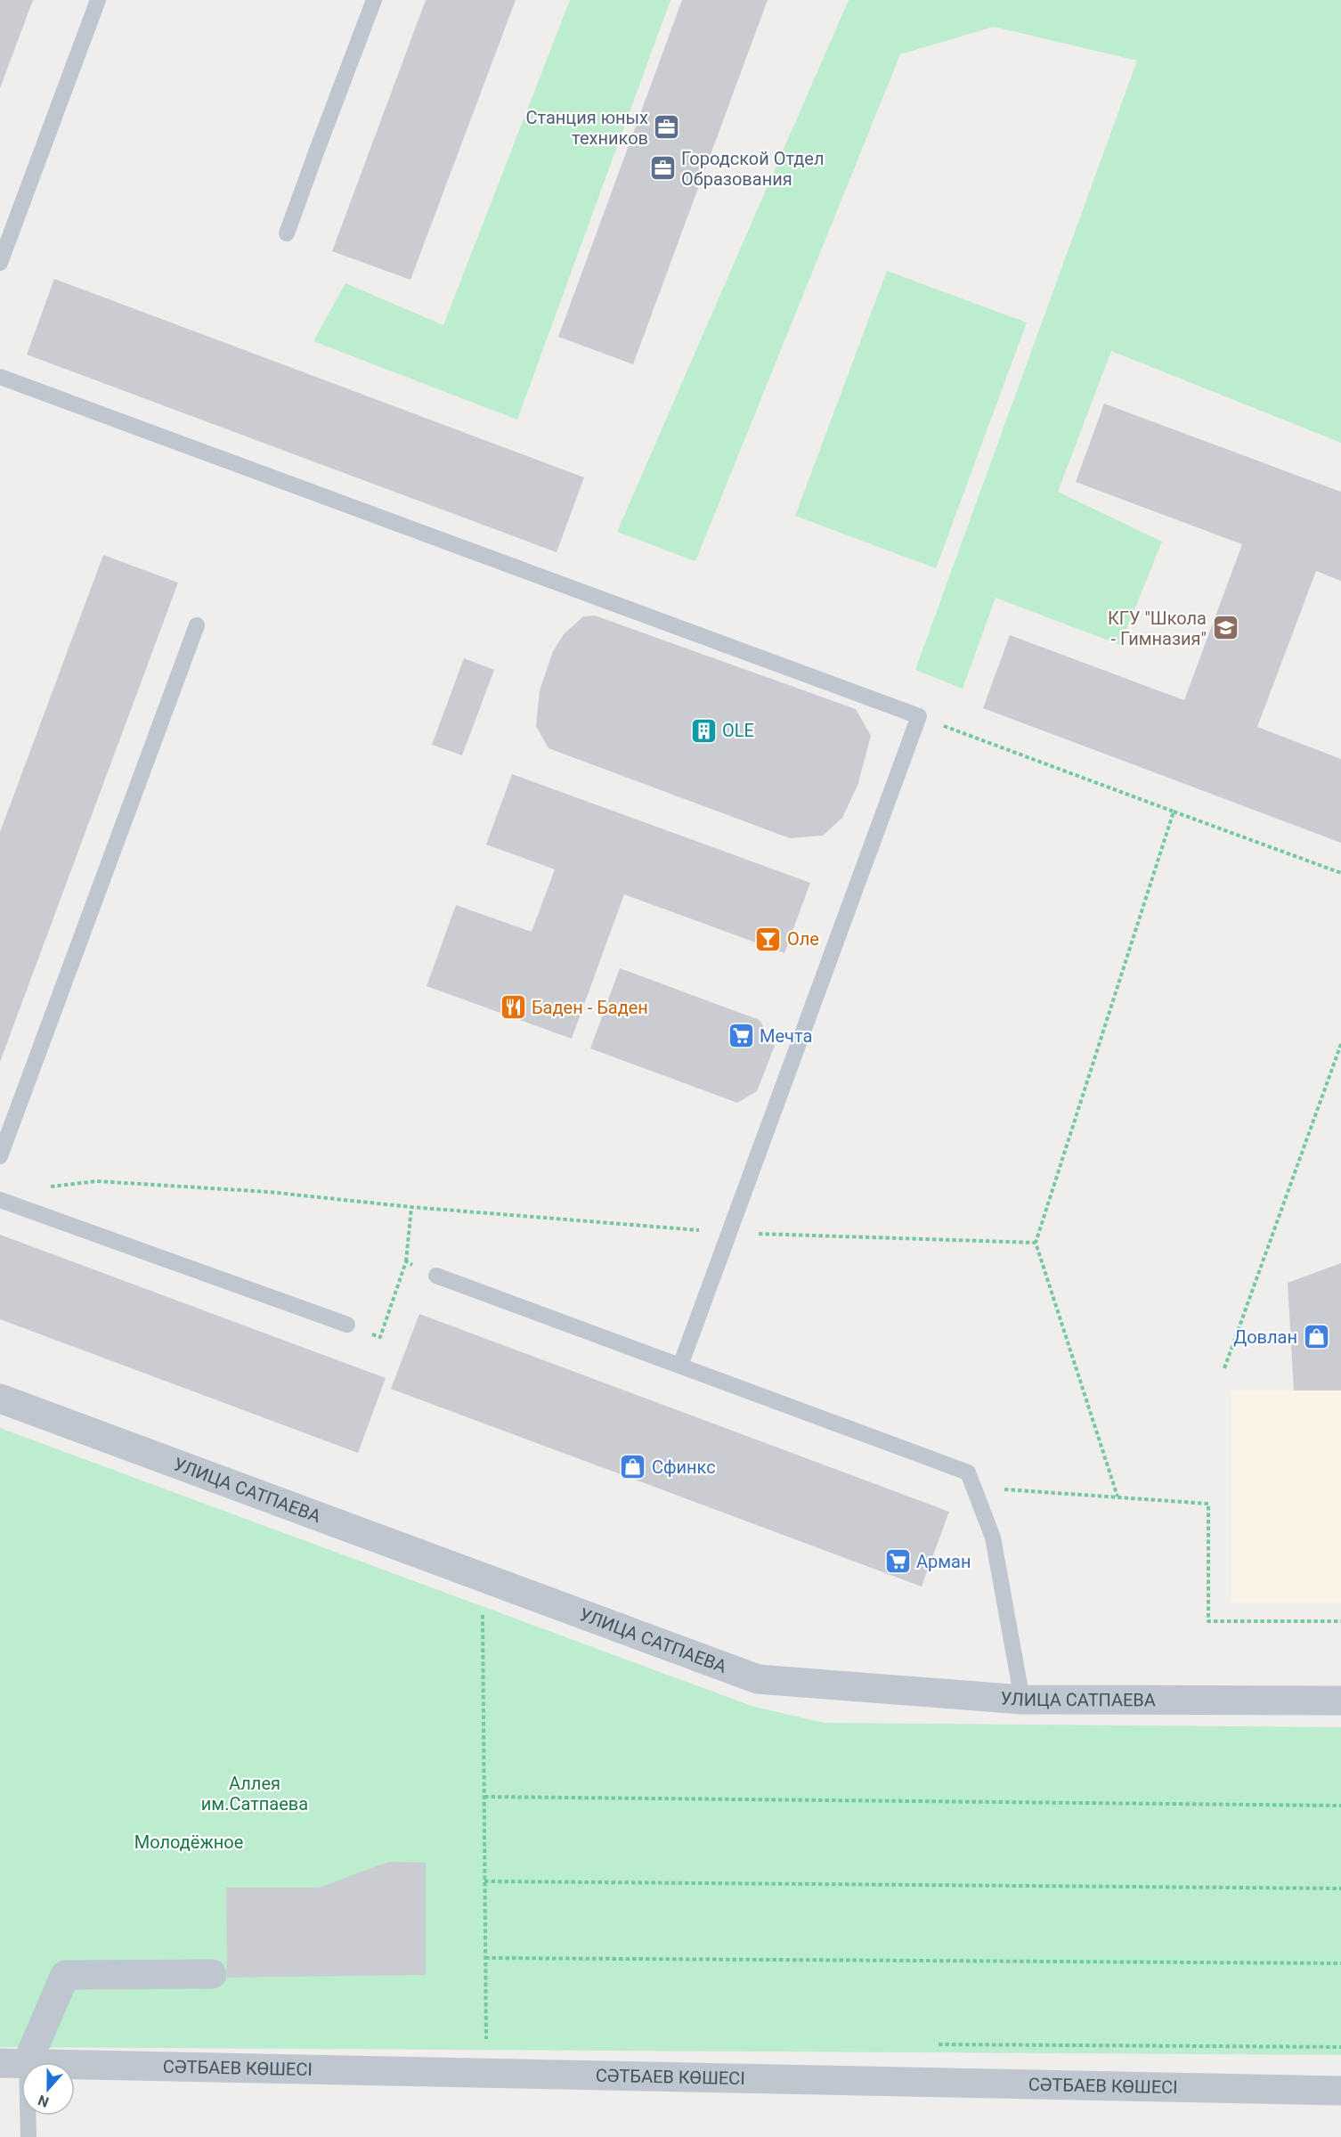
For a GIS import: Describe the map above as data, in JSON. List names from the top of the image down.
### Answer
{
  "streets": {
    "street": ["УЛИЦА САТПАЕВА", "СӘТБАЕВ КӨШЕСІ"]
  },
  "parks": ["Аллея им.Сатпаева", "Молодёжное"],
  "places": {
    "office": ["Станция юных техников", "Городской Отдел Образования"],
    "school or university": ["КГУ \"Школа - Гимназия\""],
    "building": ["OLE"],
    "bar": ["Оле"],
    "restaurant": ["Баден - Баден"],
    "supermarket": ["Мечта", "Арман"],
    "shop": ["Довлан", "Сфинкс"]
  },
  "north": "bottom"
}
